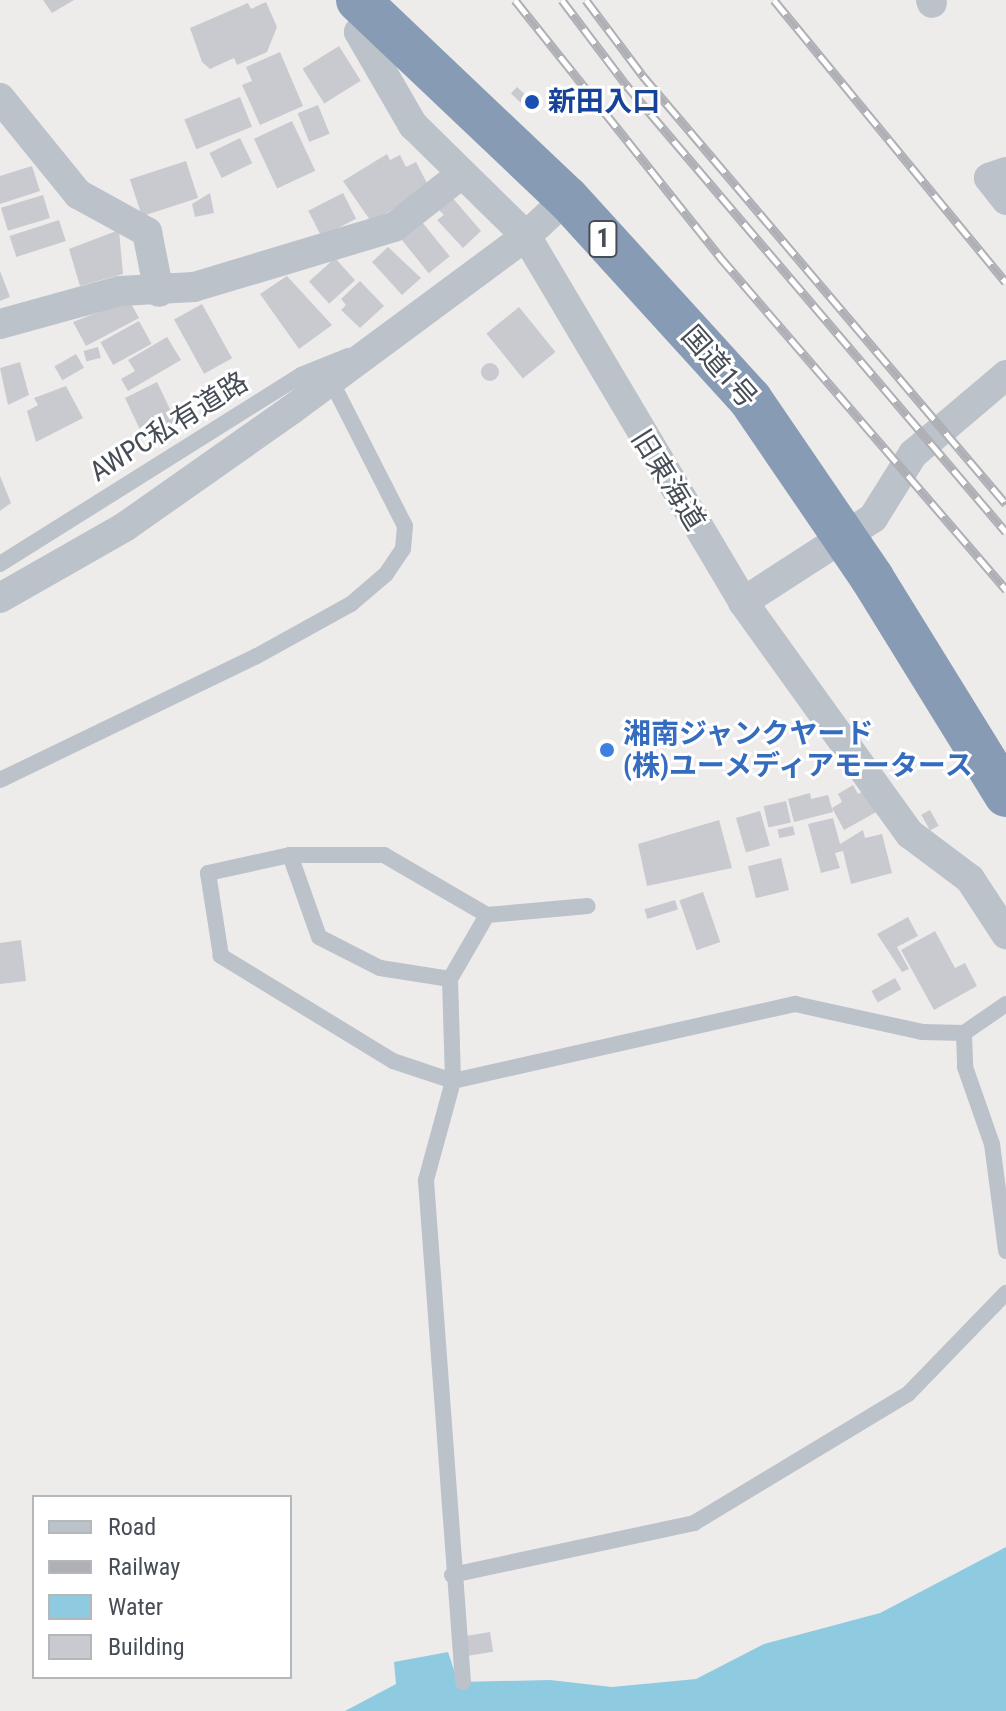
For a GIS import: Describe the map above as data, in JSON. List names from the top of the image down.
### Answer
{
  "streets": {
    "highway": ["1", "国道1号"],
    "street": ["旧東海道"],
    "lane": ["AWPC私有道路"]
  },
  "crossings": [
    ["国道1号", "旧東海道"]
  ],
  "places": ["新田入口", "湘南ジャンクヤード (株)ユーメディアモータース"],
  "legend": [
    "Road",
    "Railway",
    "Water",
    "Building"
  ]
}
